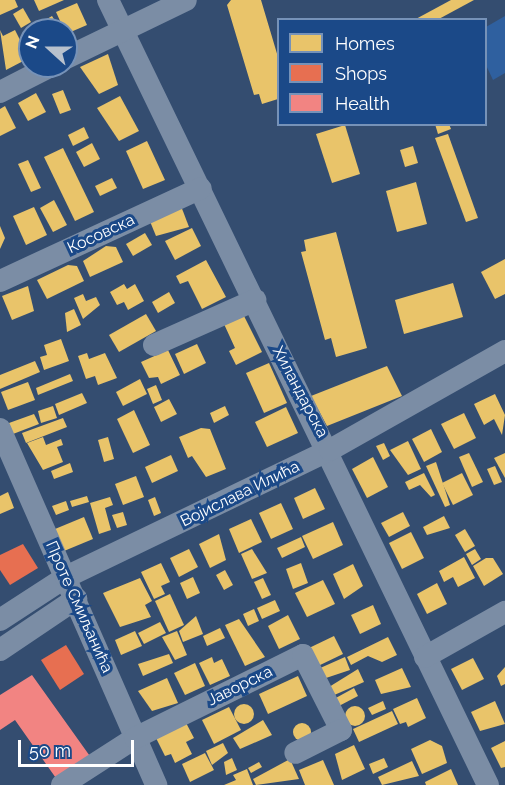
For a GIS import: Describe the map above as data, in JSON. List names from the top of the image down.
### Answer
{
  "streets": {
    "street": [
      "Косовска",
      "Хиландарска",
      "Војислава Илића",
      "Проте Смиљанића",
      "Јаворска"
    ]
  },
  "crossings": [
    ["Косовска", "Хиландарска"],
    ["Хиландарска", "Војислава Илића"],
    ["Војислава Илића", "Проте Смиљанића"],
    ["Проте Смиљанића", "Јаворска"]
  ],
  "legend": ["Homes", "Shops", "Health"],
  "scale_bar": "50 m",
  "north": "left"
}
